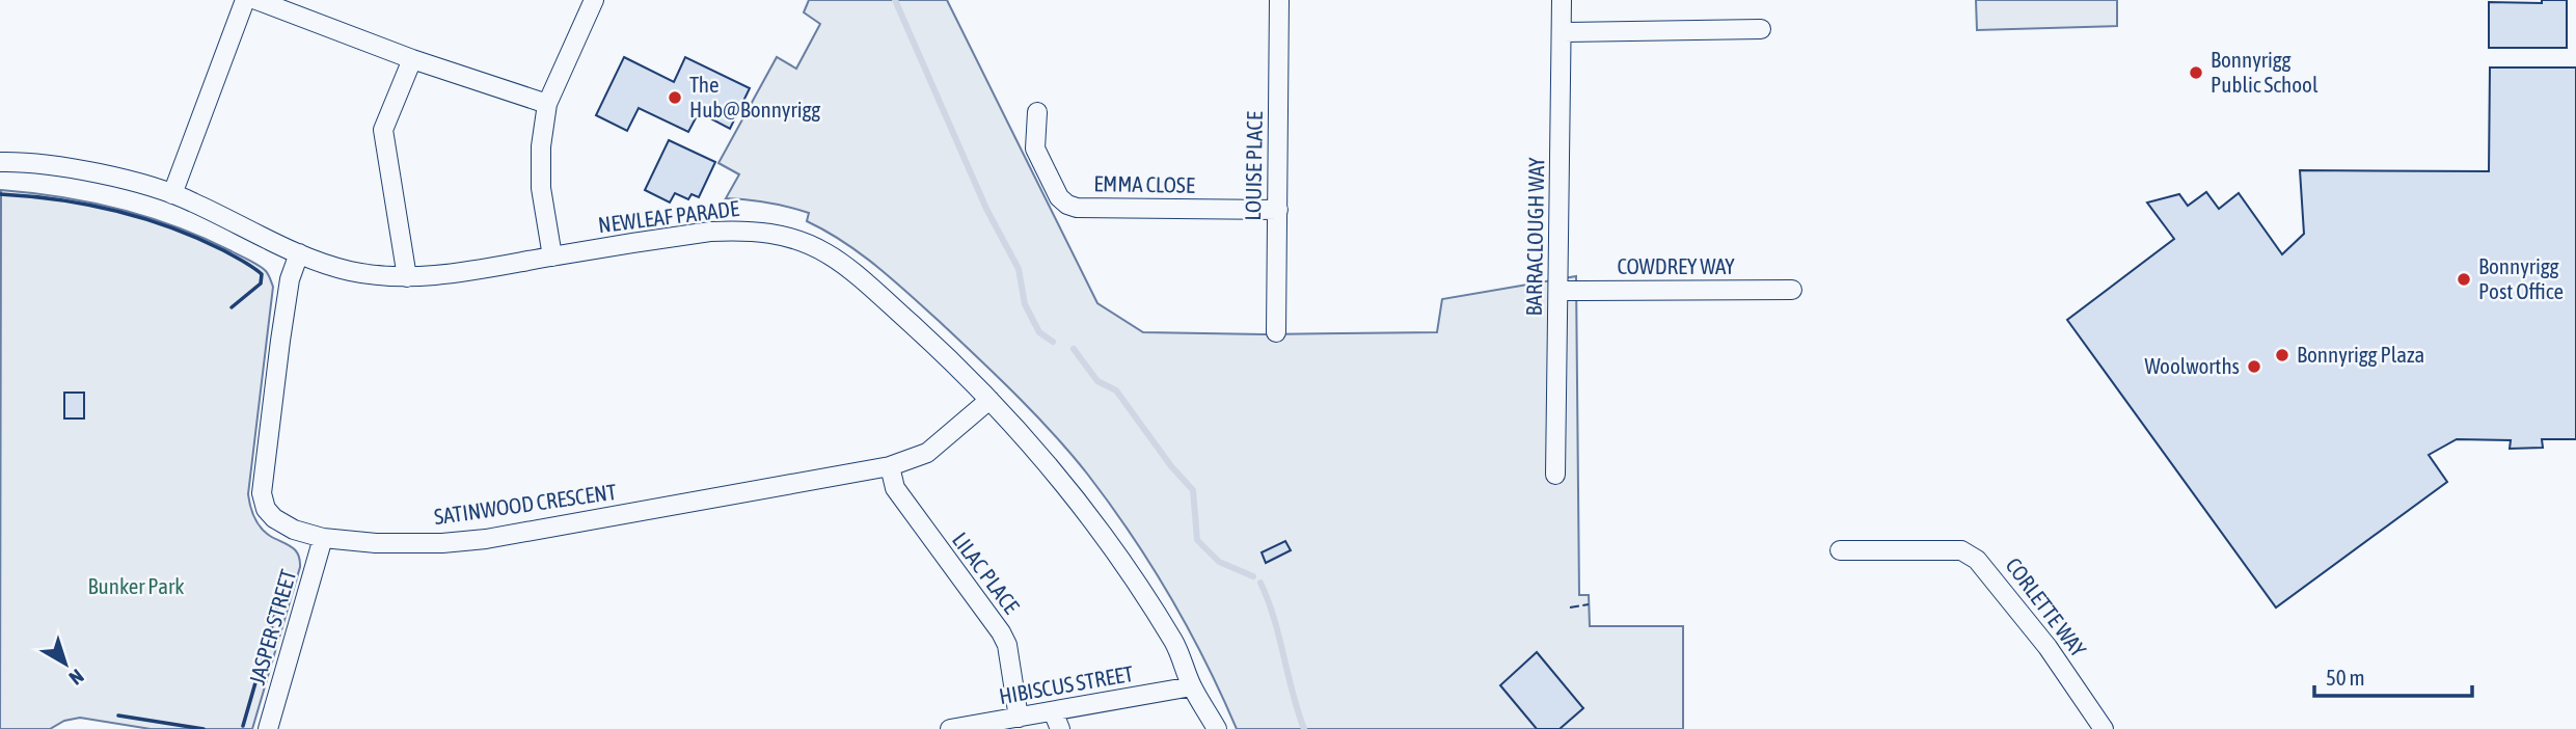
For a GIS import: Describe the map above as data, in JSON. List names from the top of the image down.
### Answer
{
  "streets": {
    "street": [
      "LOUISE PLACE",
      "EMMA CLOSE",
      "NEWLEAF PARADE",
      "BARRACLOUGH WAY",
      "COWDREY WAY",
      "SATINWOOD CRESCENT",
      "LILAC PLACE",
      "CORLETTE WAY",
      "JASPER STREET",
      "HIBISCUS STREET"
    ]
  },
  "crossings": [
    ["LOUISE PLACE", "EMMA CLOSE"],
    ["NEWLEAF PARADE", "SATINWOOD CRESCENT"],
    ["NEWLEAF PARADE", "HIBISCUS STREET"],
    ["BARRACLOUGH WAY", "COWDREY WAY"],
    ["SATINWOOD CRESCENT", "LILAC PLACE"],
    ["SATINWOOD CRESCENT", "JASPER STREET"],
    ["LILAC PLACE", "HIBISCUS STREET"]
  ],
  "parks": ["Bunker Park"],
  "places": [
    "Bonnyrigg Public School",
    "The Hub@Bonnyrigg",
    "Bonnyrigg Post Office",
    "Bonnyrigg Plaza",
    "Woolworths"
  ],
  "scale_bar": "50 m",
  "north": "bottom right"
}
